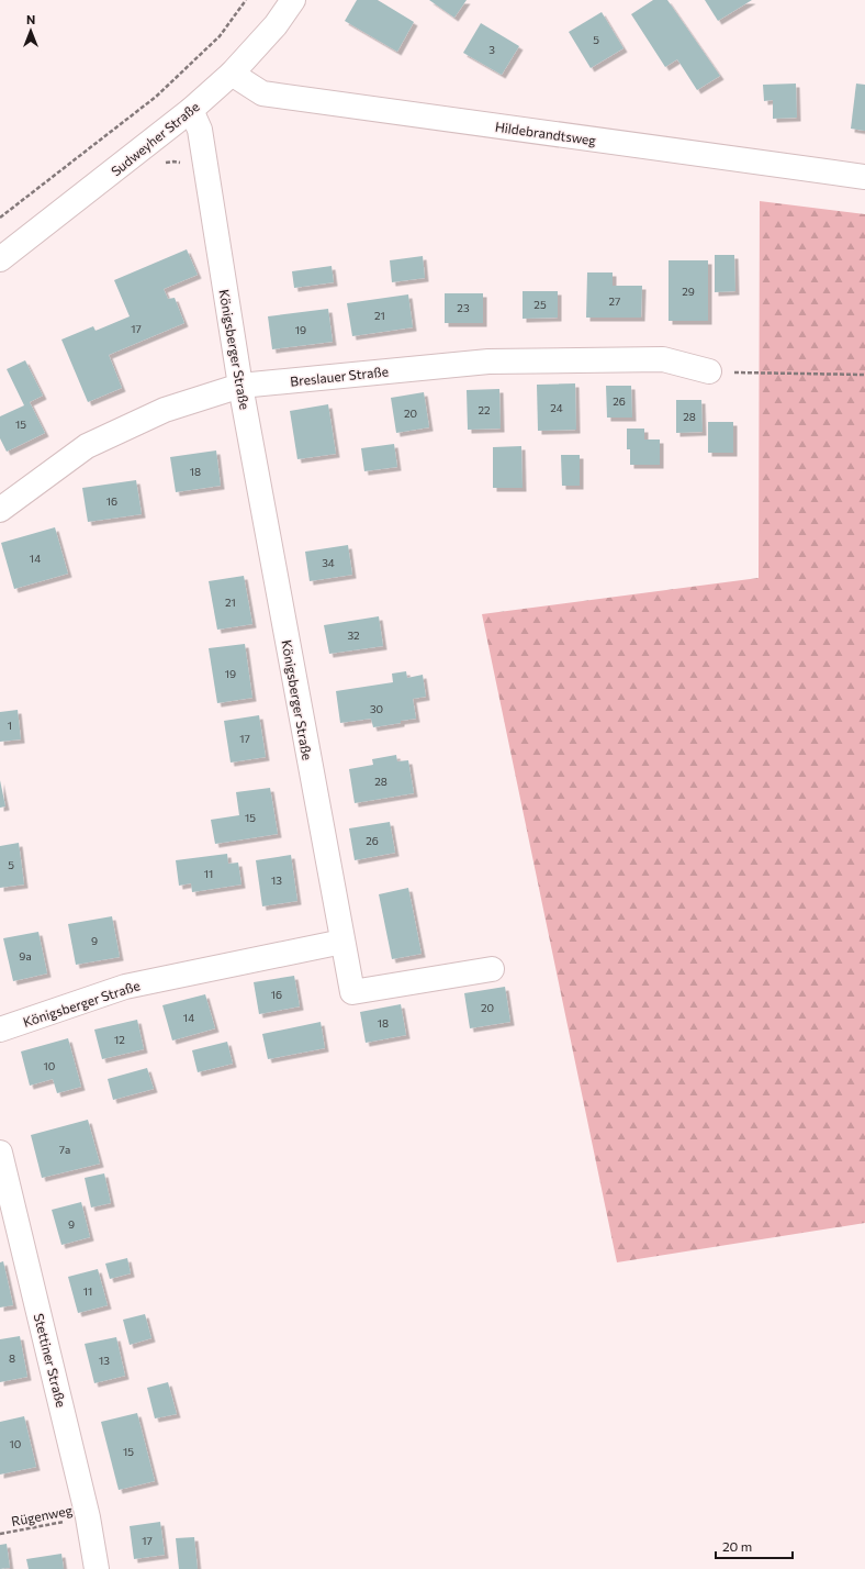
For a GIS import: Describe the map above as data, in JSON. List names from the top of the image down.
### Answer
{
  "streets": {
    "street": [
      "Hildebrandtsweg",
      "Sudweyher Straße",
      "Königsberger Straße",
      "Breslauer Straße",
      "Stettiner Straße"
    ],
    "path": ["Rügenweg"]
  },
  "crossings": [
    ["Hildebrandtsweg", "Sudweyher Straße"],
    ["Sudweyher Straße", "Königsberger Straße"],
    ["Königsberger Straße", "Breslauer Straße"],
    ["Stettiner Straße", "Rügenweg"]
  ],
  "house_numbers": [
    "5",
    "3",
    "29",
    "27",
    "25",
    "23",
    "21",
    "17",
    "19",
    "26",
    "24",
    "22",
    "20",
    "28",
    "15",
    "18",
    "16",
    "14",
    "34",
    "21",
    "32",
    "19",
    "30",
    "1",
    "17",
    "28",
    "15",
    "26",
    "5",
    "11",
    "13",
    "9",
    "9a",
    "16",
    "20",
    "14",
    "18",
    "12",
    "10",
    "7a",
    "9",
    "11",
    "8",
    "13",
    "10",
    "15",
    "17"
  ],
  "scale_bar": "20 m",
  "north": "top"
}
